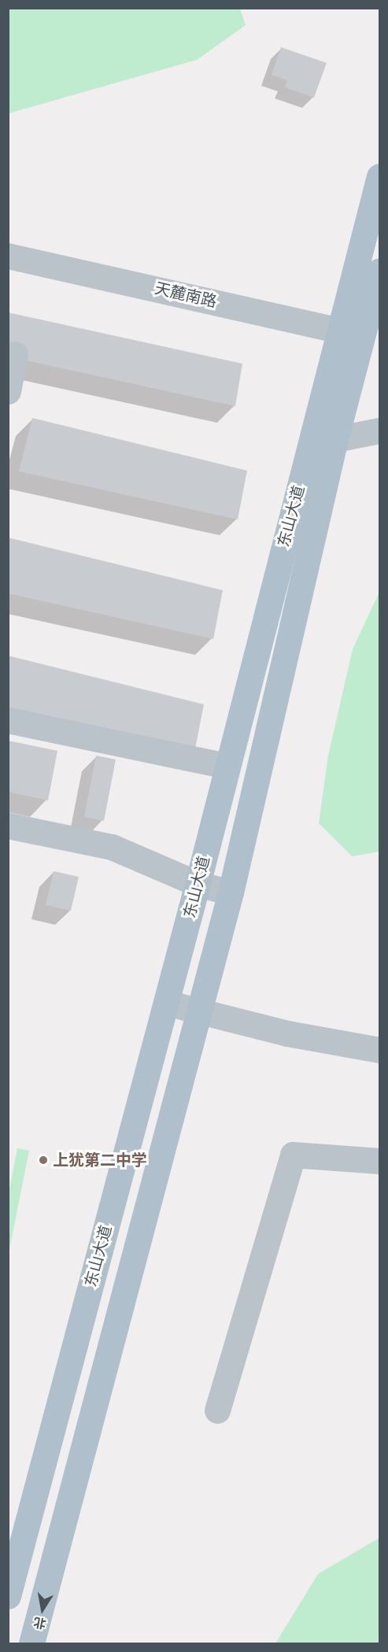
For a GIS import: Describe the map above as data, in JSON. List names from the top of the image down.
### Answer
{
  "streets": {
    "main road": ["东山大道"],
    "street": ["天麓南路"]
  },
  "crossings": [
    ["天麓南路", "东山大道"]
  ],
  "places": ["上犹第二中学"],
  "north": "bottom"
}
